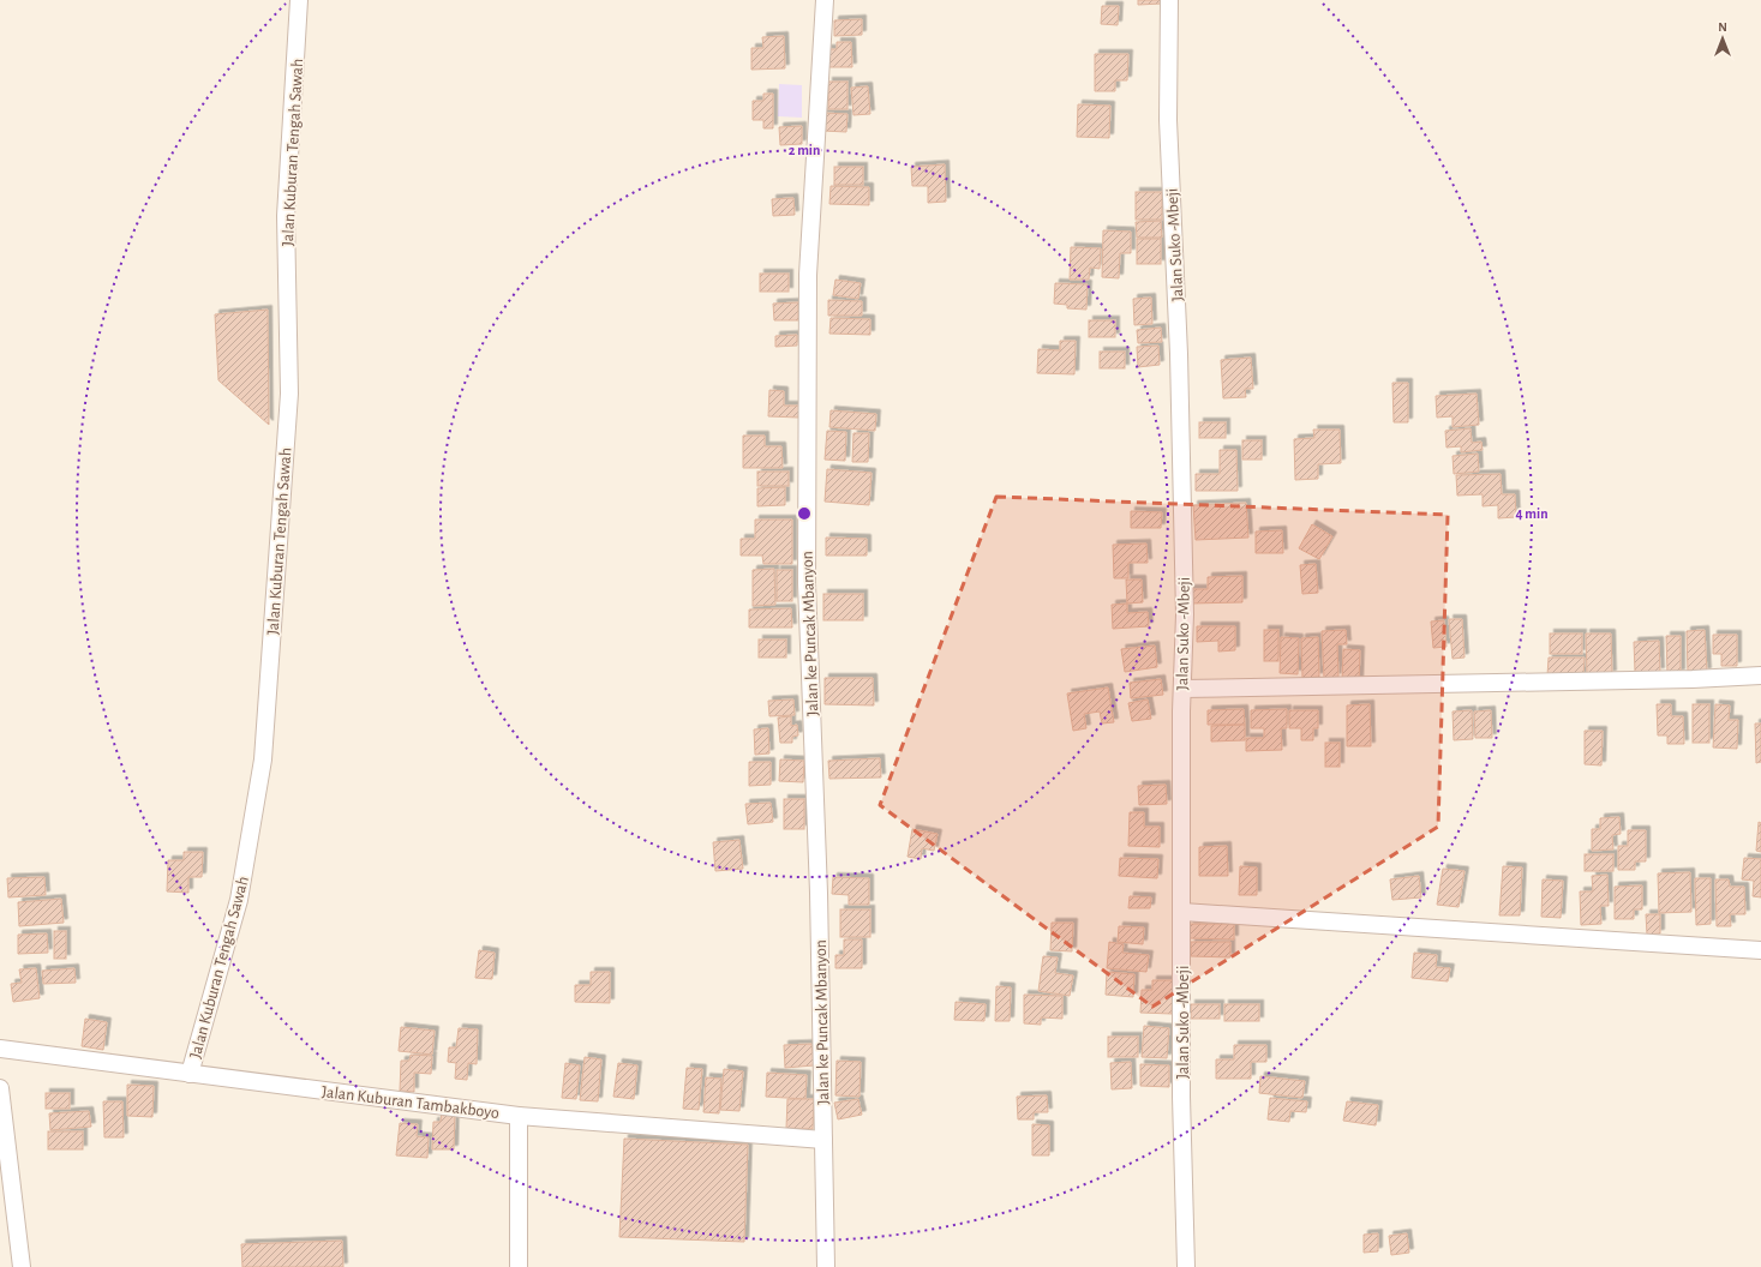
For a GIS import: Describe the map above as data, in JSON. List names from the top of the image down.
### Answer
{
  "streets": {
    "street": [
      "Jalan Kuburan Tengah Sawah",
      "Jalan Suko -Mbeji",
      "Jalan ke Puncak Mbanyon",
      "Jalan Kuburan Tambakboyo"
    ]
  },
  "crossings": [
    ["Jalan Kuburan Tengah Sawah", "Jalan Kuburan Tambakboyo"],
    ["Jalan ke Puncak Mbanyon", "Jalan Kuburan Tambakboyo"]
  ],
  "north": "top",
  "rings": ["2 min", "4 min"]
}
